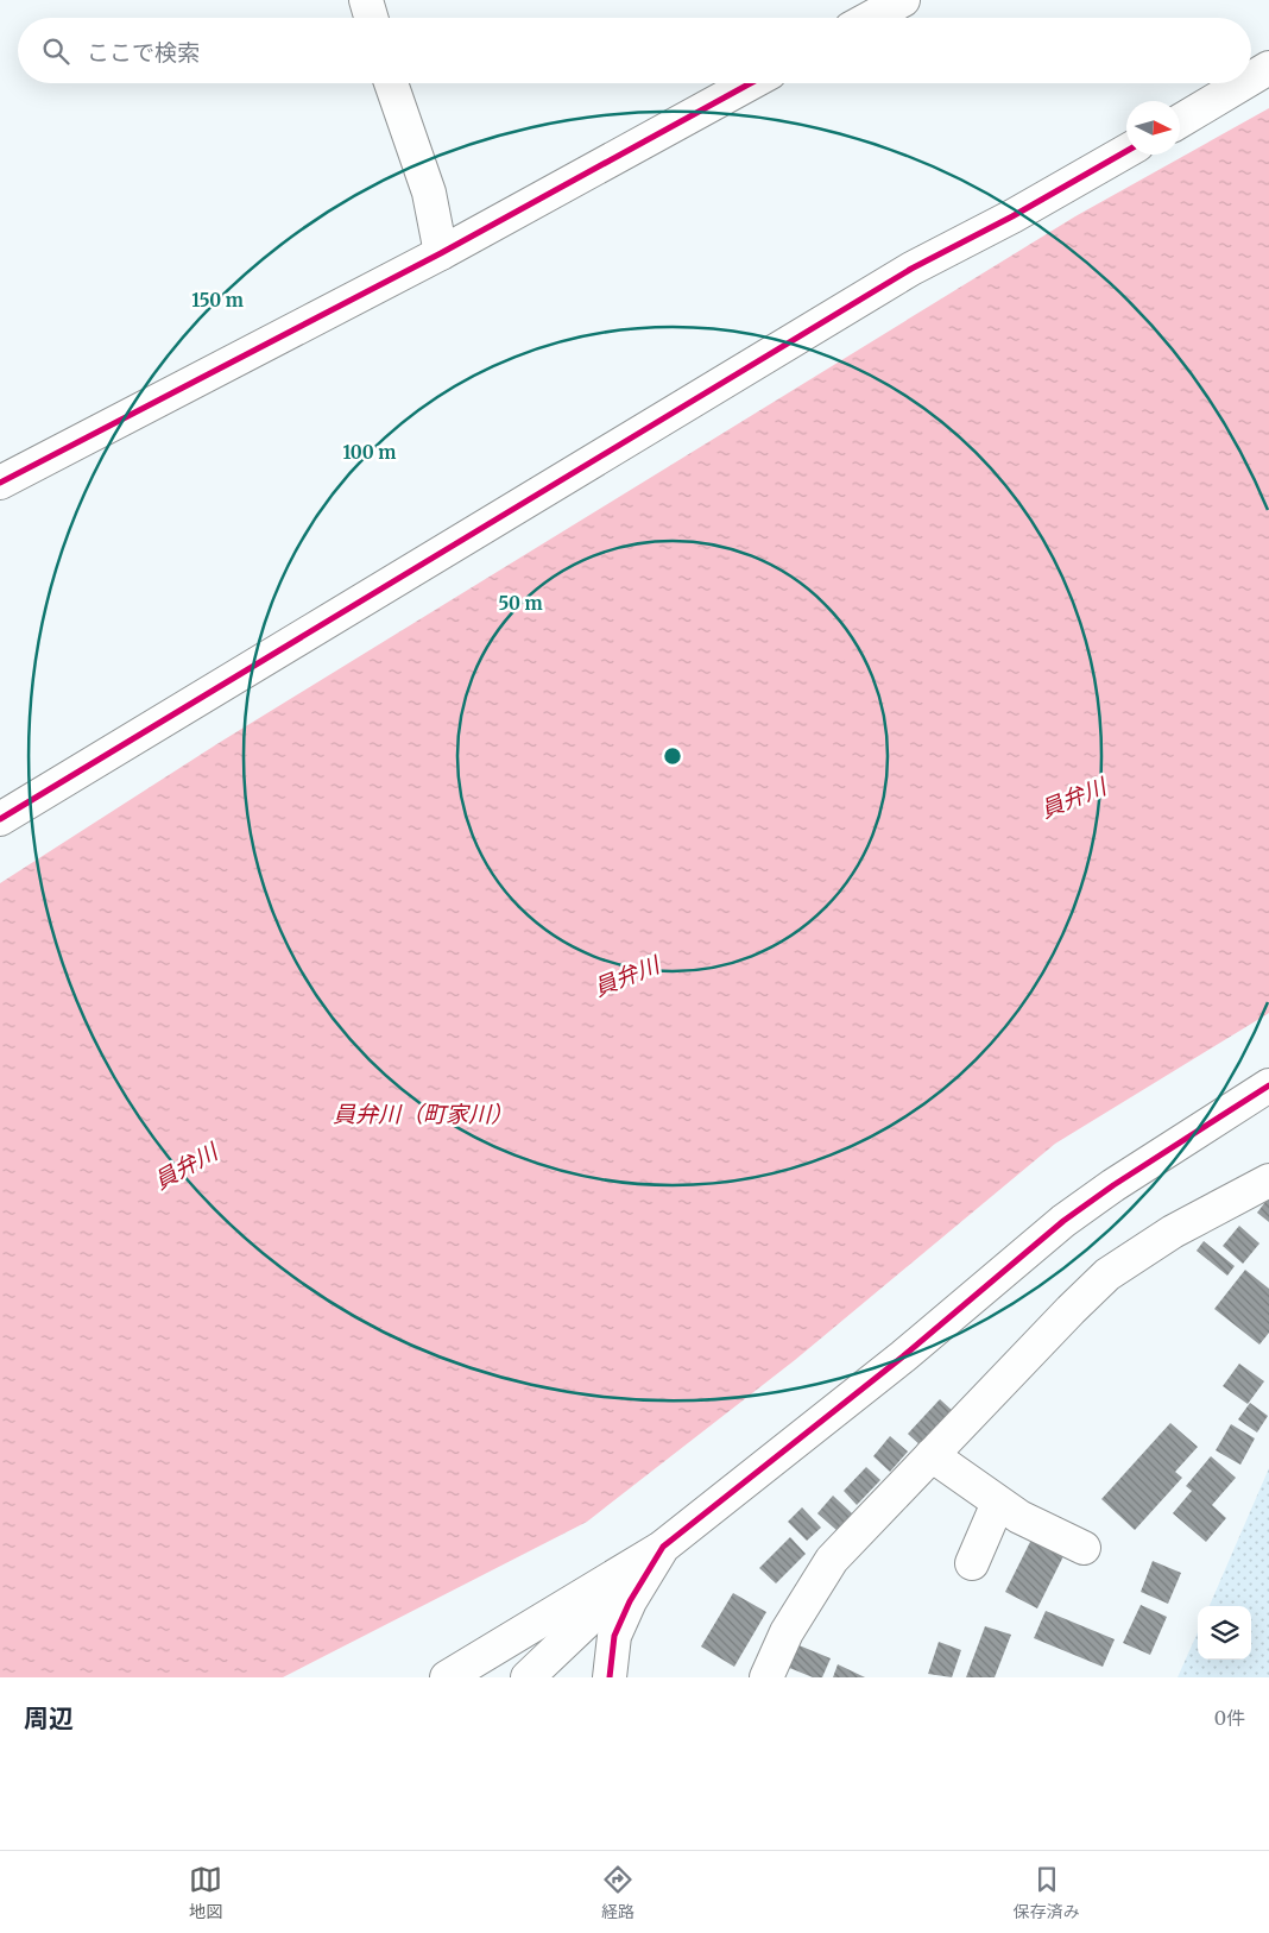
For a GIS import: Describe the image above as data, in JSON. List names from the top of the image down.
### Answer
{
  "water": ["員弁川", "員弁川（町家川）"],
  "north": "right",
  "page": {
    "search": "ここで検索",
    "heading": ["周辺", "0件"],
    "nav": ["地図", "経路", "保存済み"]
  },
  "rings": ["150 m", "100 m", "50 m"]
}
